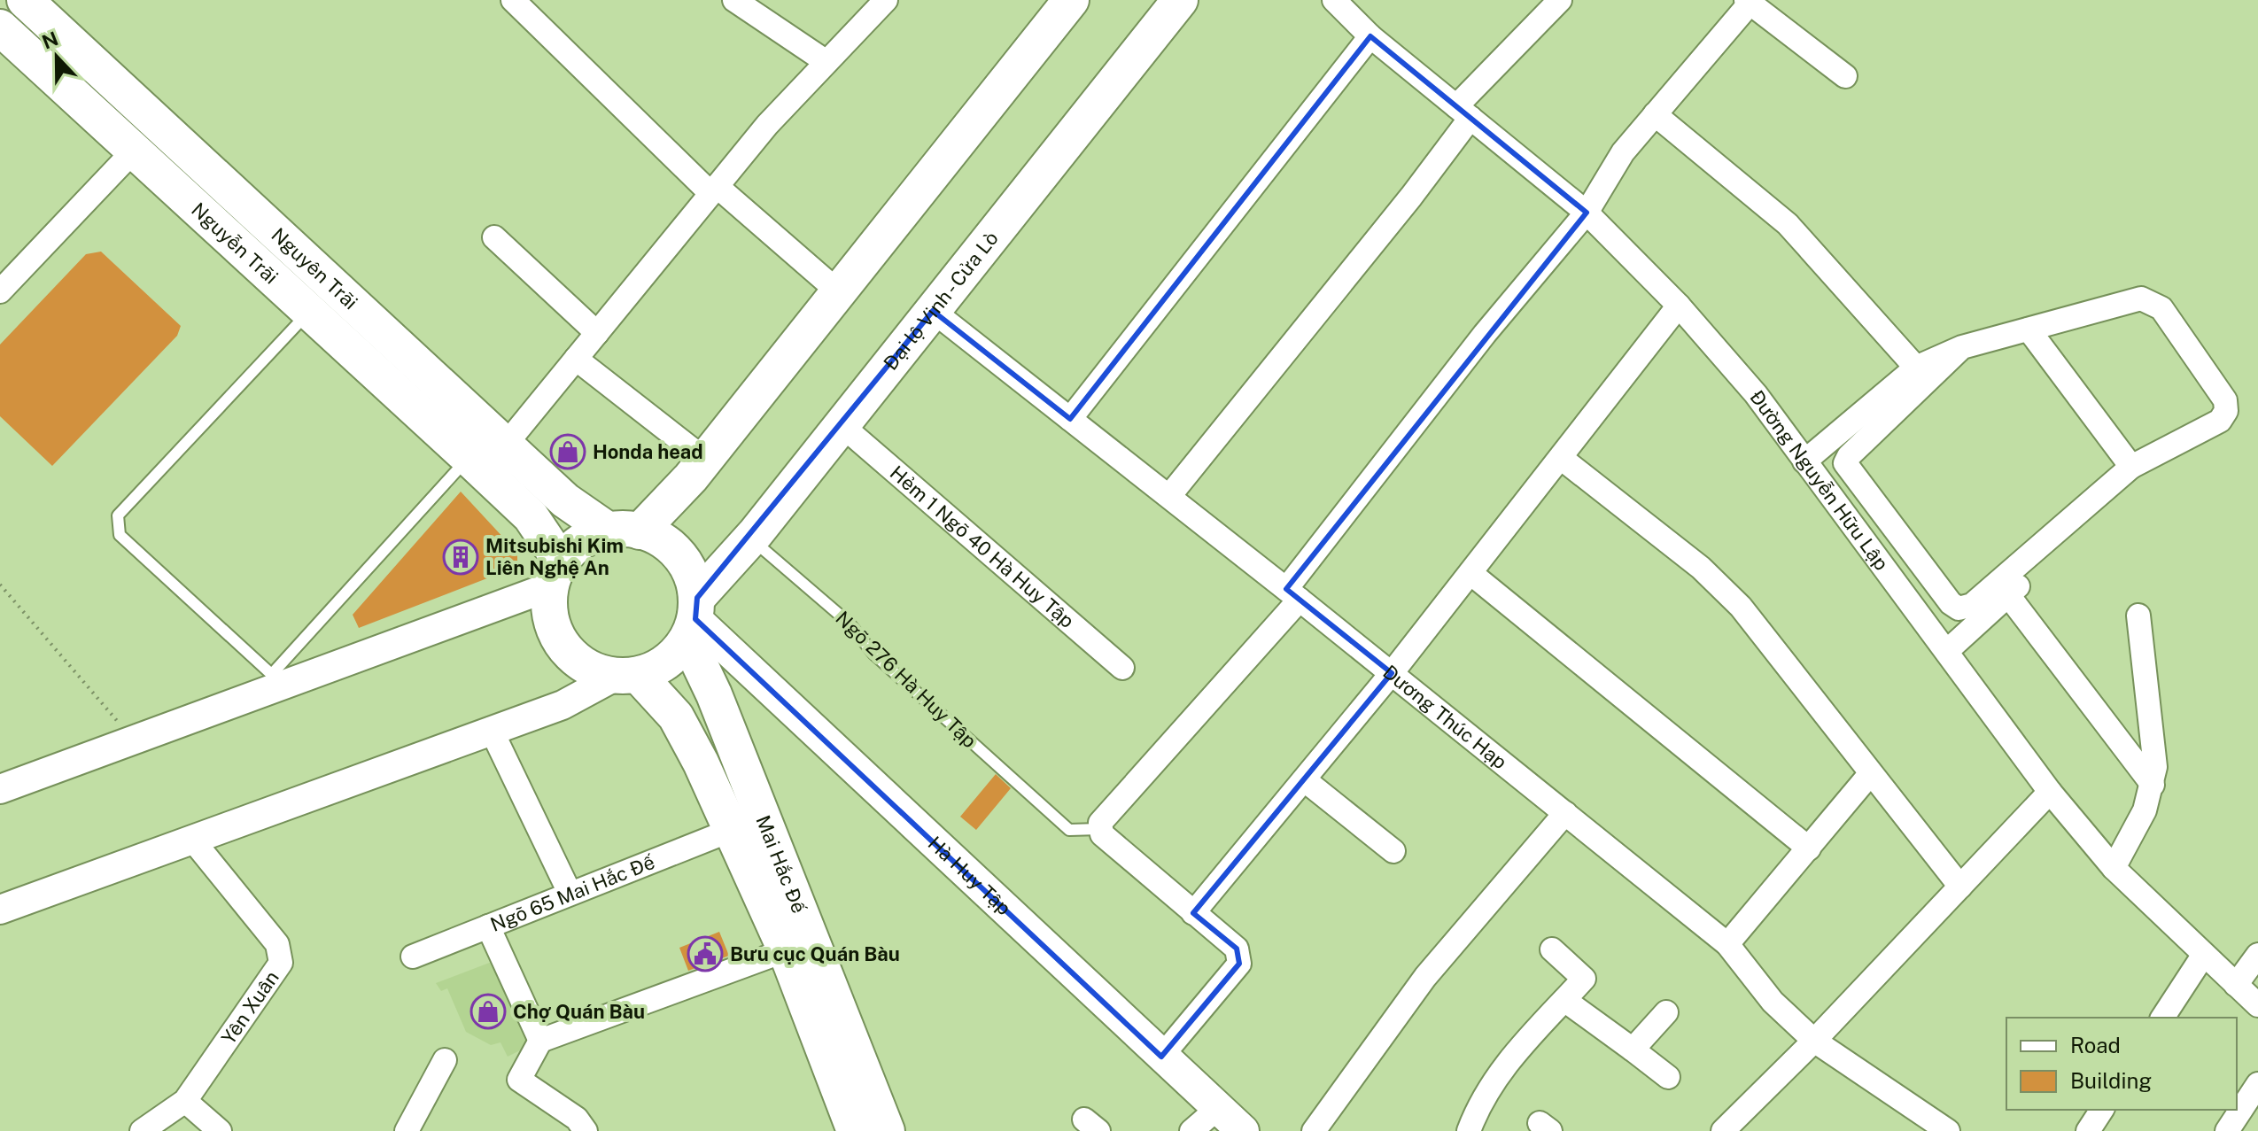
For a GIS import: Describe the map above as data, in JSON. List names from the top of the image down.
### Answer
{
  "streets": {
    "main road": [
      "Nguyễn Trãi",
      "Nguyên Trãi",
      "Đại lộ Vinh - Cửa Lò",
      "Mai Hắc Đế",
      "Hà Huy Tập"
    ],
    "street": [
      "Đường Nguyễn Hữu Lập",
      "Hẻm 1 Ngõ 40 Hà Huy Tập",
      "Dương Thúc Hạp",
      "Ngõ 65 Mai Hắc Đế",
      "Yên Xuân"
    ],
    "lane": ["Ngõ 276 Hà Huy Tập"]
  },
  "crossings": [
    ["Nguyên Trãi", "Đại lộ Vinh - Cửa Lò"],
    ["Nguyên Trãi", "Mai Hắc Đế"],
    ["Nguyên Trãi", "Hà Huy Tập"],
    ["Đại lộ Vinh - Cửa Lò", "Hẻm 1 Ngõ 40 Hà Huy Tập"],
    ["Đại lộ Vinh - Cửa Lò", "Ngõ 276 Hà Huy Tập"],
    ["Đại lộ Vinh - Cửa Lò", "Dương Thúc Hạp"],
    ["Đại lộ Vinh - Cửa Lò", "Mai Hắc Đế"],
    ["Đại lộ Vinh - Cửa Lò", "Hà Huy Tập"],
    ["Mai Hắc Đế", "Hà Huy Tập"],
    ["Mai Hắc Đế", "Ngõ 65 Mai Hắc Đế"]
  ],
  "places": {
    "shop": ["Honda head", "Chợ Quán Bàu"],
    "building": ["Mitsubishi Kim Liên Nghệ An"],
    "public building": ["Bưu cục Quán Bàu"]
  },
  "legend": ["Road", "Building"],
  "north": "top"
}
